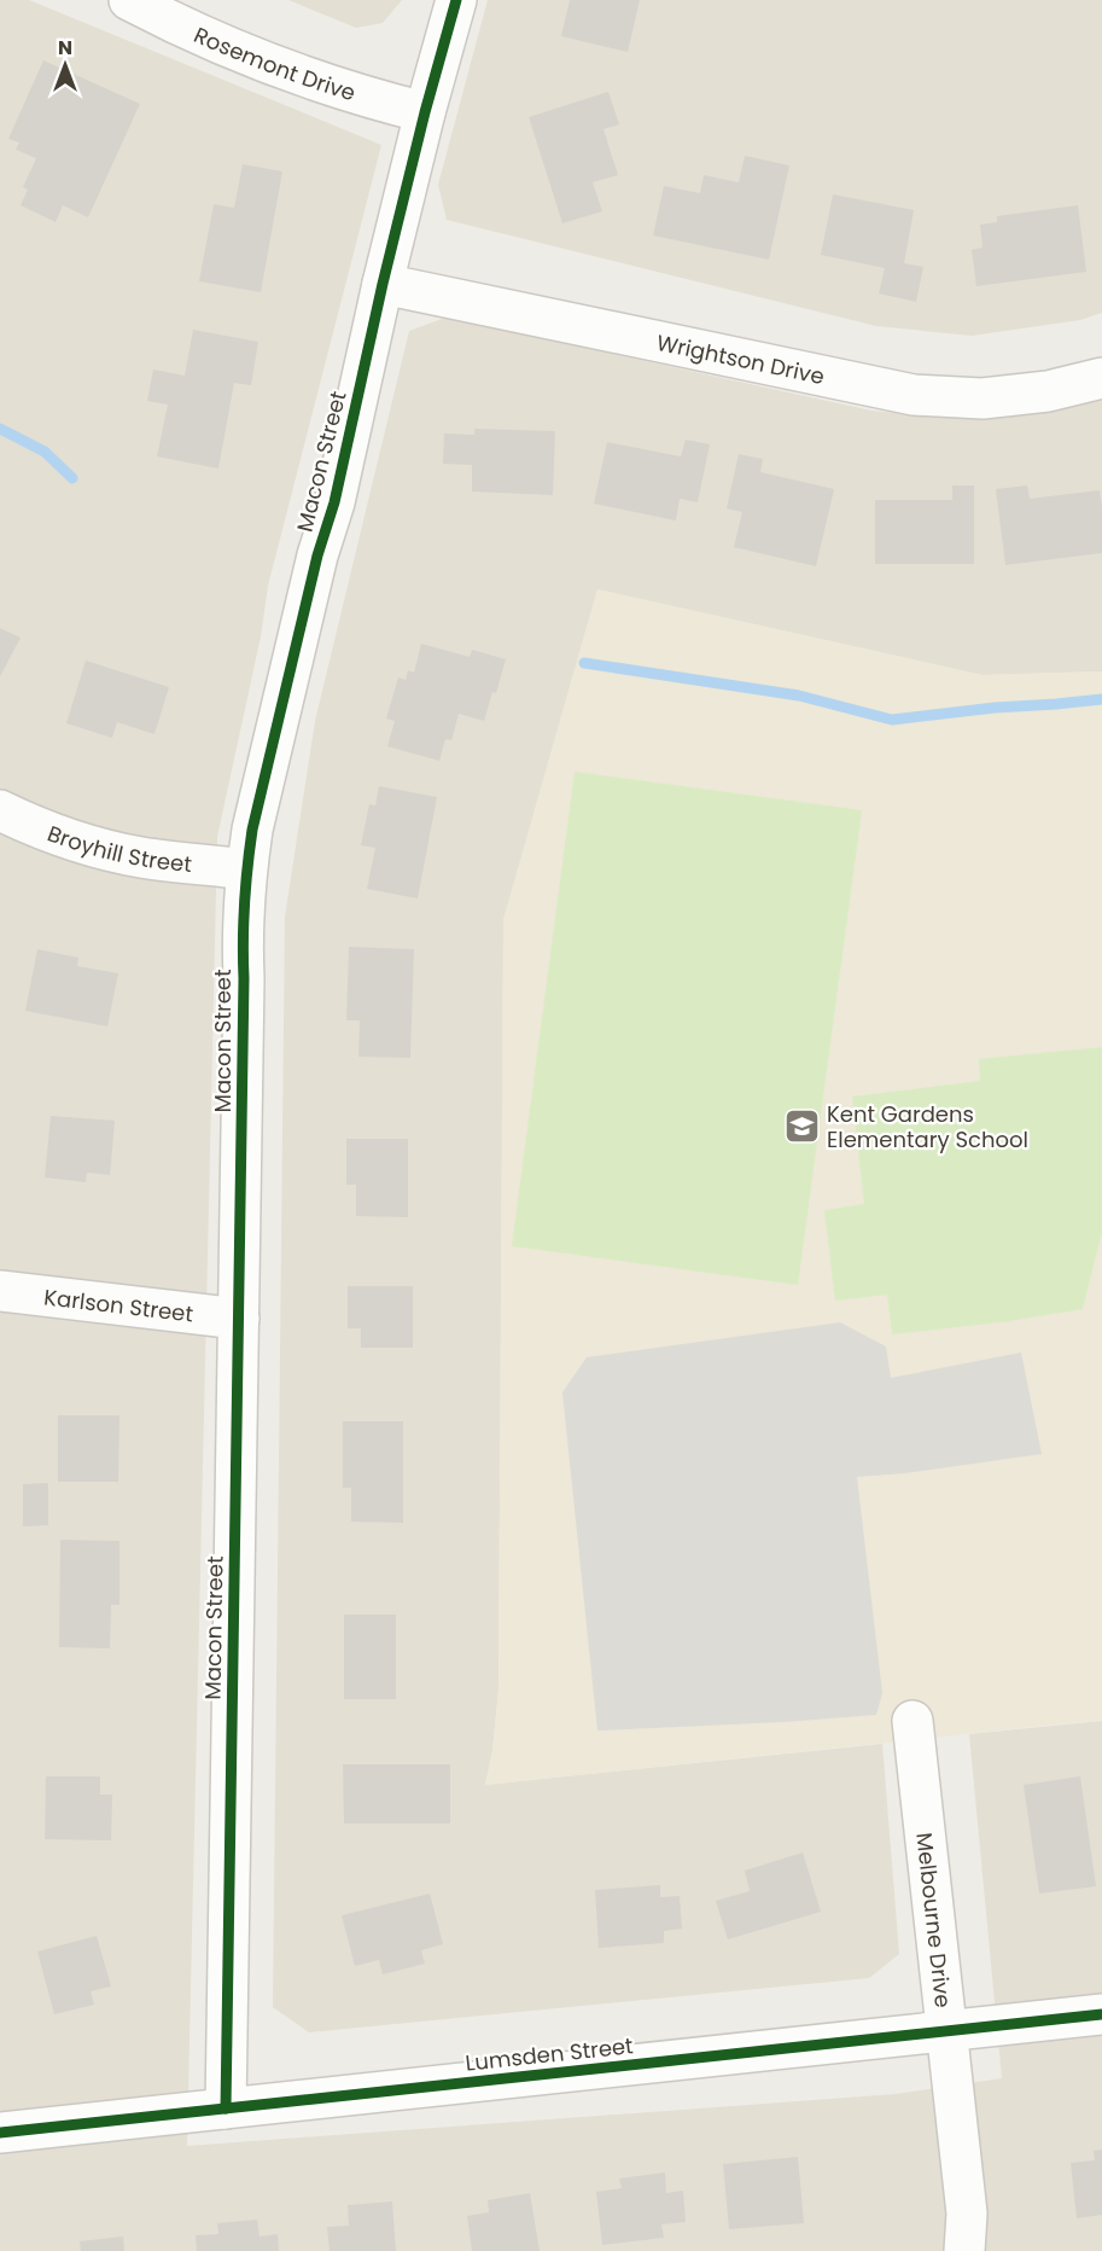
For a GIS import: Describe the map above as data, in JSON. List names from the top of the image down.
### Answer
{
  "streets": {
    "street": [
      "Rosemont Drive",
      "Wrightson Drive",
      "Macon Street",
      "Broyhill Street",
      "Karlson Street",
      "Melbourne Drive",
      "Lumsden Street"
    ]
  },
  "crossings": [
    ["Rosemont Drive", "Macon Street"],
    ["Wrightson Drive", "Macon Street"],
    ["Macon Street", "Broyhill Street"],
    ["Macon Street", "Karlson Street"],
    ["Macon Street", "Lumsden Street"],
    ["Melbourne Drive", "Lumsden Street"]
  ],
  "places": {
    "school or university": ["Kent Gardens Elementary School"]
  },
  "north": "top"
}
